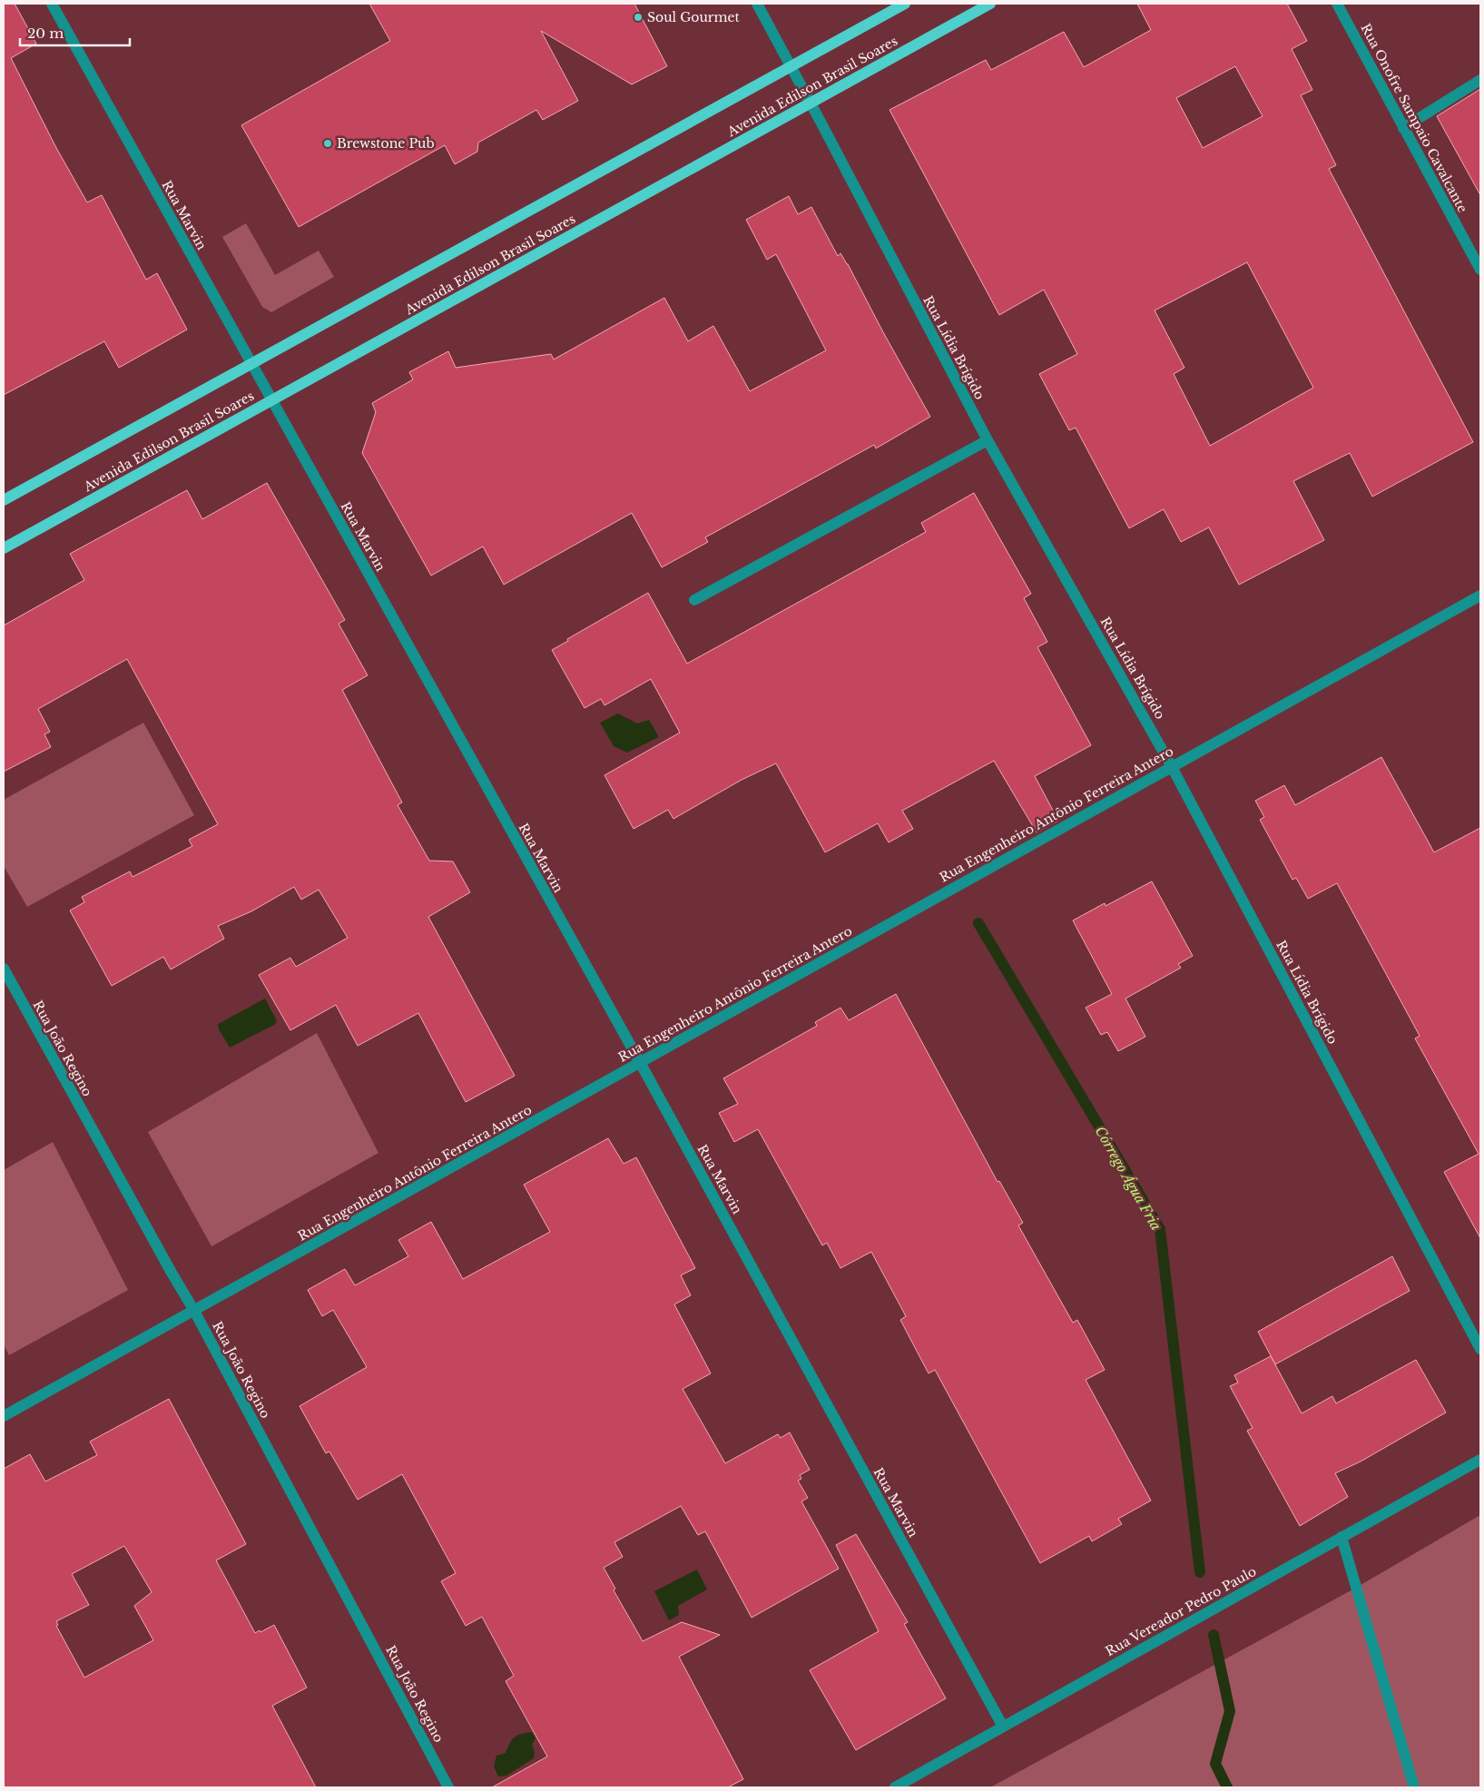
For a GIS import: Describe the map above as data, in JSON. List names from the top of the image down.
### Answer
{
  "streets": {
    "main road": ["Avenida Edilson Brasil Soares"],
    "street": [
      "Rua Onofre Sampaio Cavalcante",
      "Rua Marvin",
      "Rua Lídia Brígido",
      "Rua Engenheiro Antônio Ferreira Antero",
      "Rua João Regino",
      "Rua Vereador Pedro Paulo"
    ]
  },
  "crossings": [
    ["Avenida Edilson Brasil Soares", "Rua Marvin"],
    ["Avenida Edilson Brasil Soares", "Rua Lídia Brígido"],
    ["Rua Marvin", "Rua Engenheiro Antônio Ferreira Antero"],
    ["Rua Marvin", "Rua Vereador Pedro Paulo"],
    ["Rua Lídia Brígido", "Rua Engenheiro Antônio Ferreira Antero"],
    ["Rua Engenheiro Antônio Ferreira Antero", "Rua João Regino"]
  ],
  "water": ["Córrego Água Fria"],
  "places": ["Soul Gourmet", "Brewstone Pub"],
  "scale_bar": "20 m"
}
